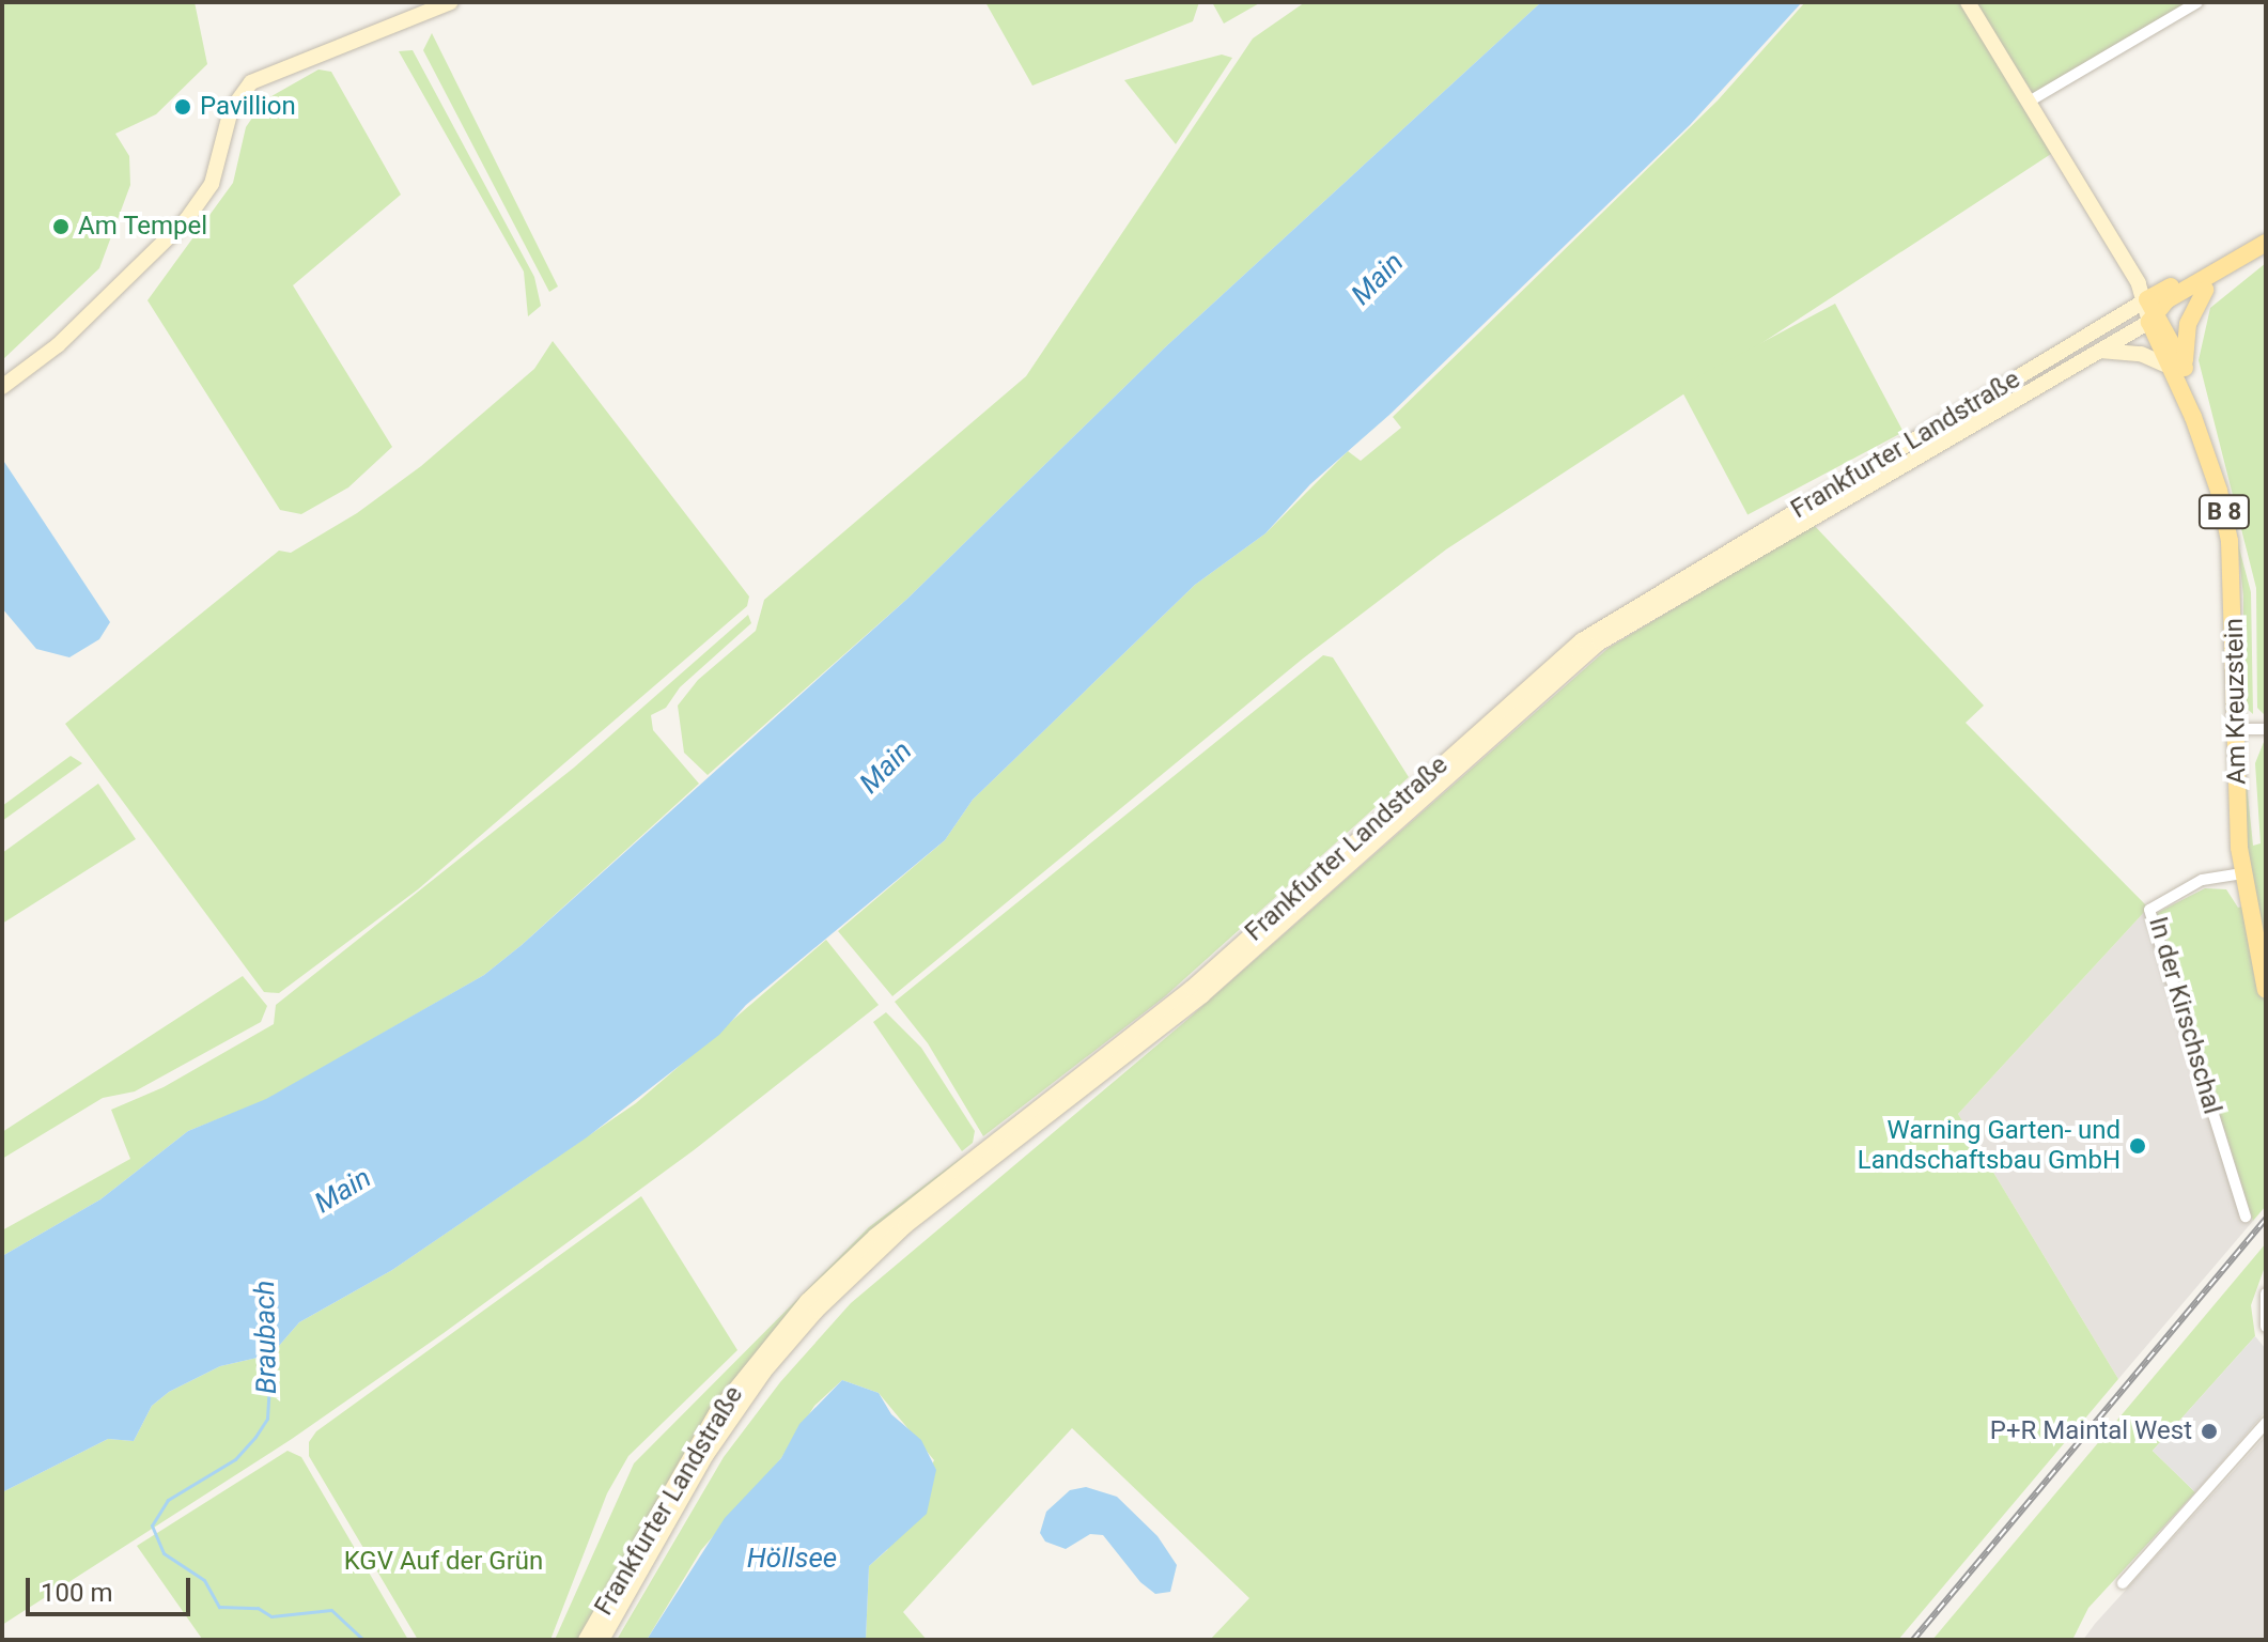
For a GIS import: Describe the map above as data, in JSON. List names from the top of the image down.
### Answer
{
  "streets": {
    "main road": ["Frankfurter Landstraße", "B 8", "Am Kreuzstein"],
    "street": ["In der Kirschschal"]
  },
  "crossings": [
    ["Frankfurter Landstraße", "B 8"],
    ["Frankfurter Landstraße", "Am Kreuzstein"],
    ["B 8", "Am Kreuzstein"],
    ["Am Kreuzstein", "In der Kirschschal"]
  ],
  "water": ["Main", "Braubach", "Höllsee"],
  "parks": ["KGV Auf der Grün"],
  "places": [
    "Pavillion",
    "Am Tempel",
    "Warning Garten- und Landschaftsbau GmbH",
    "P+R Maintal West"
  ],
  "scale_bar": "100 m"
}
